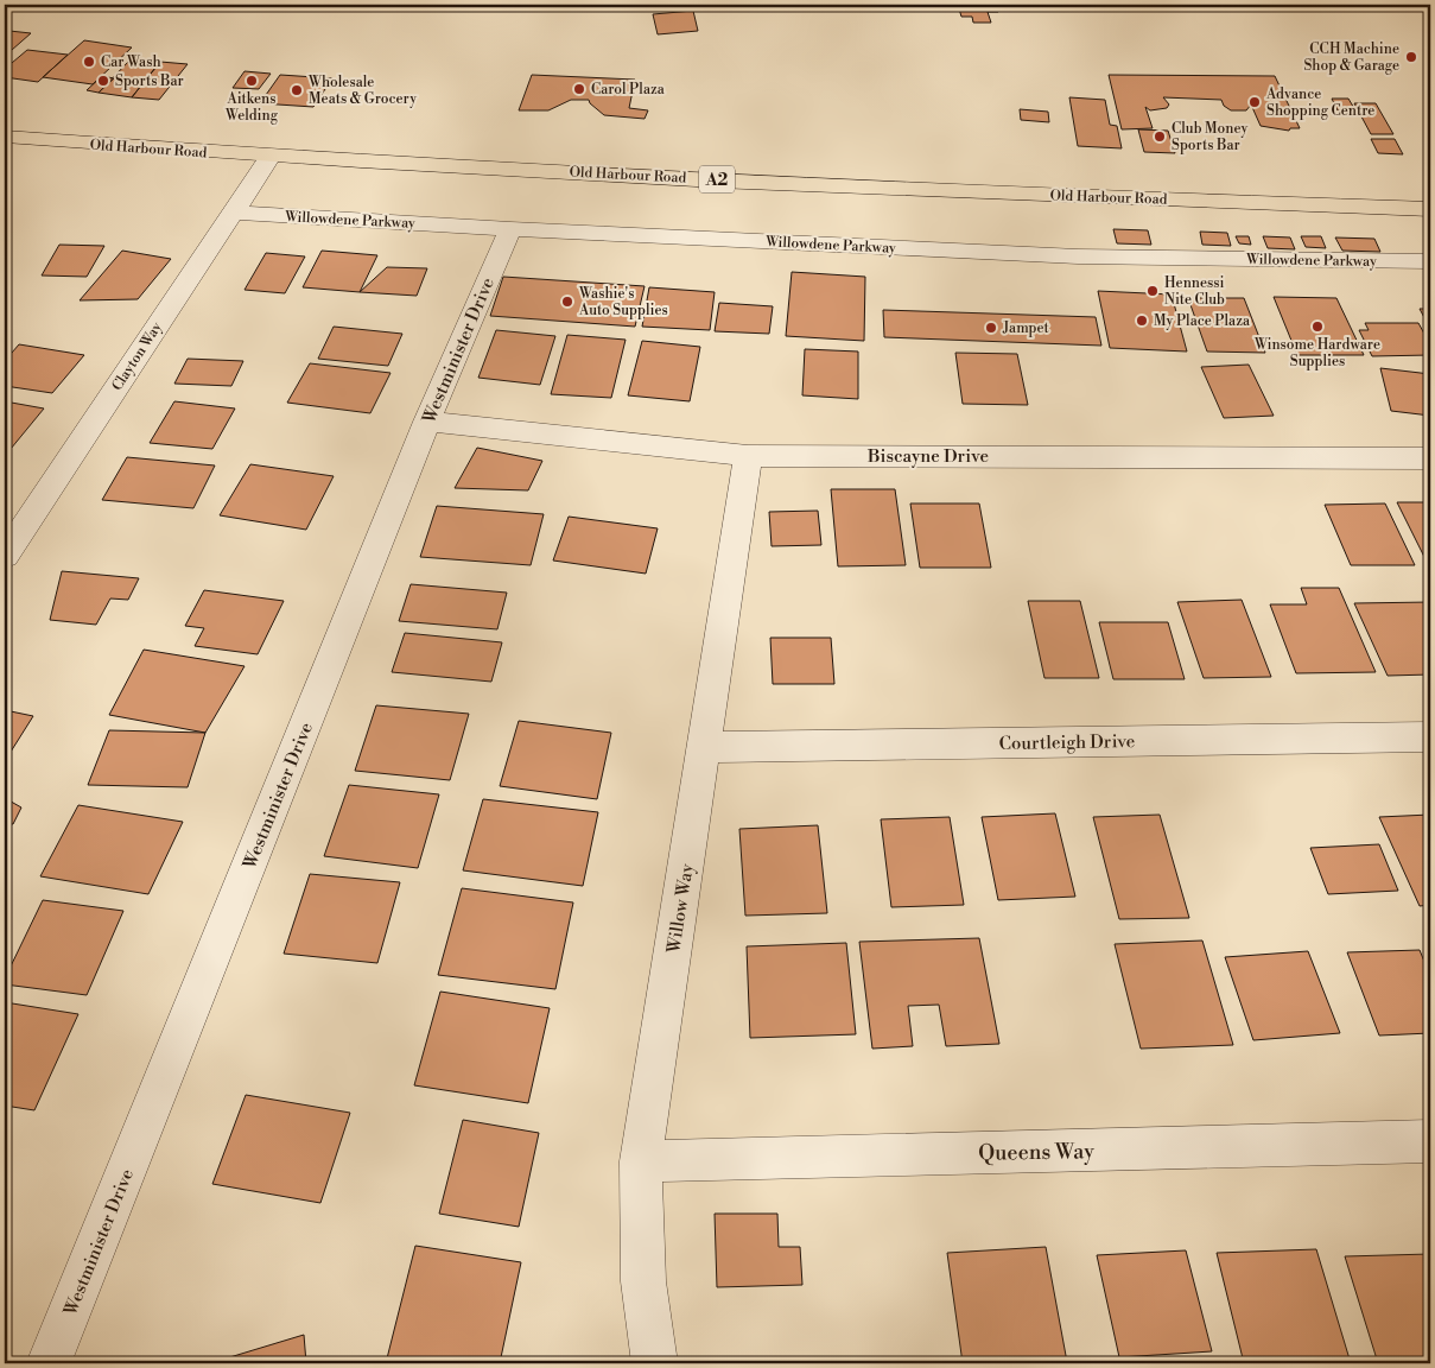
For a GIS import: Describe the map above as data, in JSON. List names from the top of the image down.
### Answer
{
  "streets": {
    "main road": ["Old Harbour Road", "A2"],
    "street": [
      "Willowdene Parkway",
      "Westminister Drive",
      "Clayton Way",
      "Biscayne Drive",
      "Courtleigh Drive",
      "Willow Way",
      "Queens Way"
    ]
  },
  "crossings": [
    ["Old Harbour Road", "Clayton Way"],
    ["Willowdene Parkway", "Westminister Drive"],
    ["Willowdene Parkway", "Clayton Way"],
    ["Westminister Drive", "Biscayne Drive"],
    ["Biscayne Drive", "Willow Way"],
    ["Courtleigh Drive", "Willow Way"],
    ["Willow Way", "Queens Way"]
  ],
  "places": [
    "CCH Machine Shop & Garage",
    "Car Wash",
    "Sports Bar",
    "Aitkens Welding",
    "Carol Plaza",
    "Wholesale Meats & Grocery",
    "Advance Shopping Centre",
    "Club Money Sports Bar",
    "Hennessi Nite Club",
    "Washie's Auto Supplies",
    "My Place Plaza",
    "Winsome Hardware Supplies",
    "Jampet"
  ]
}
